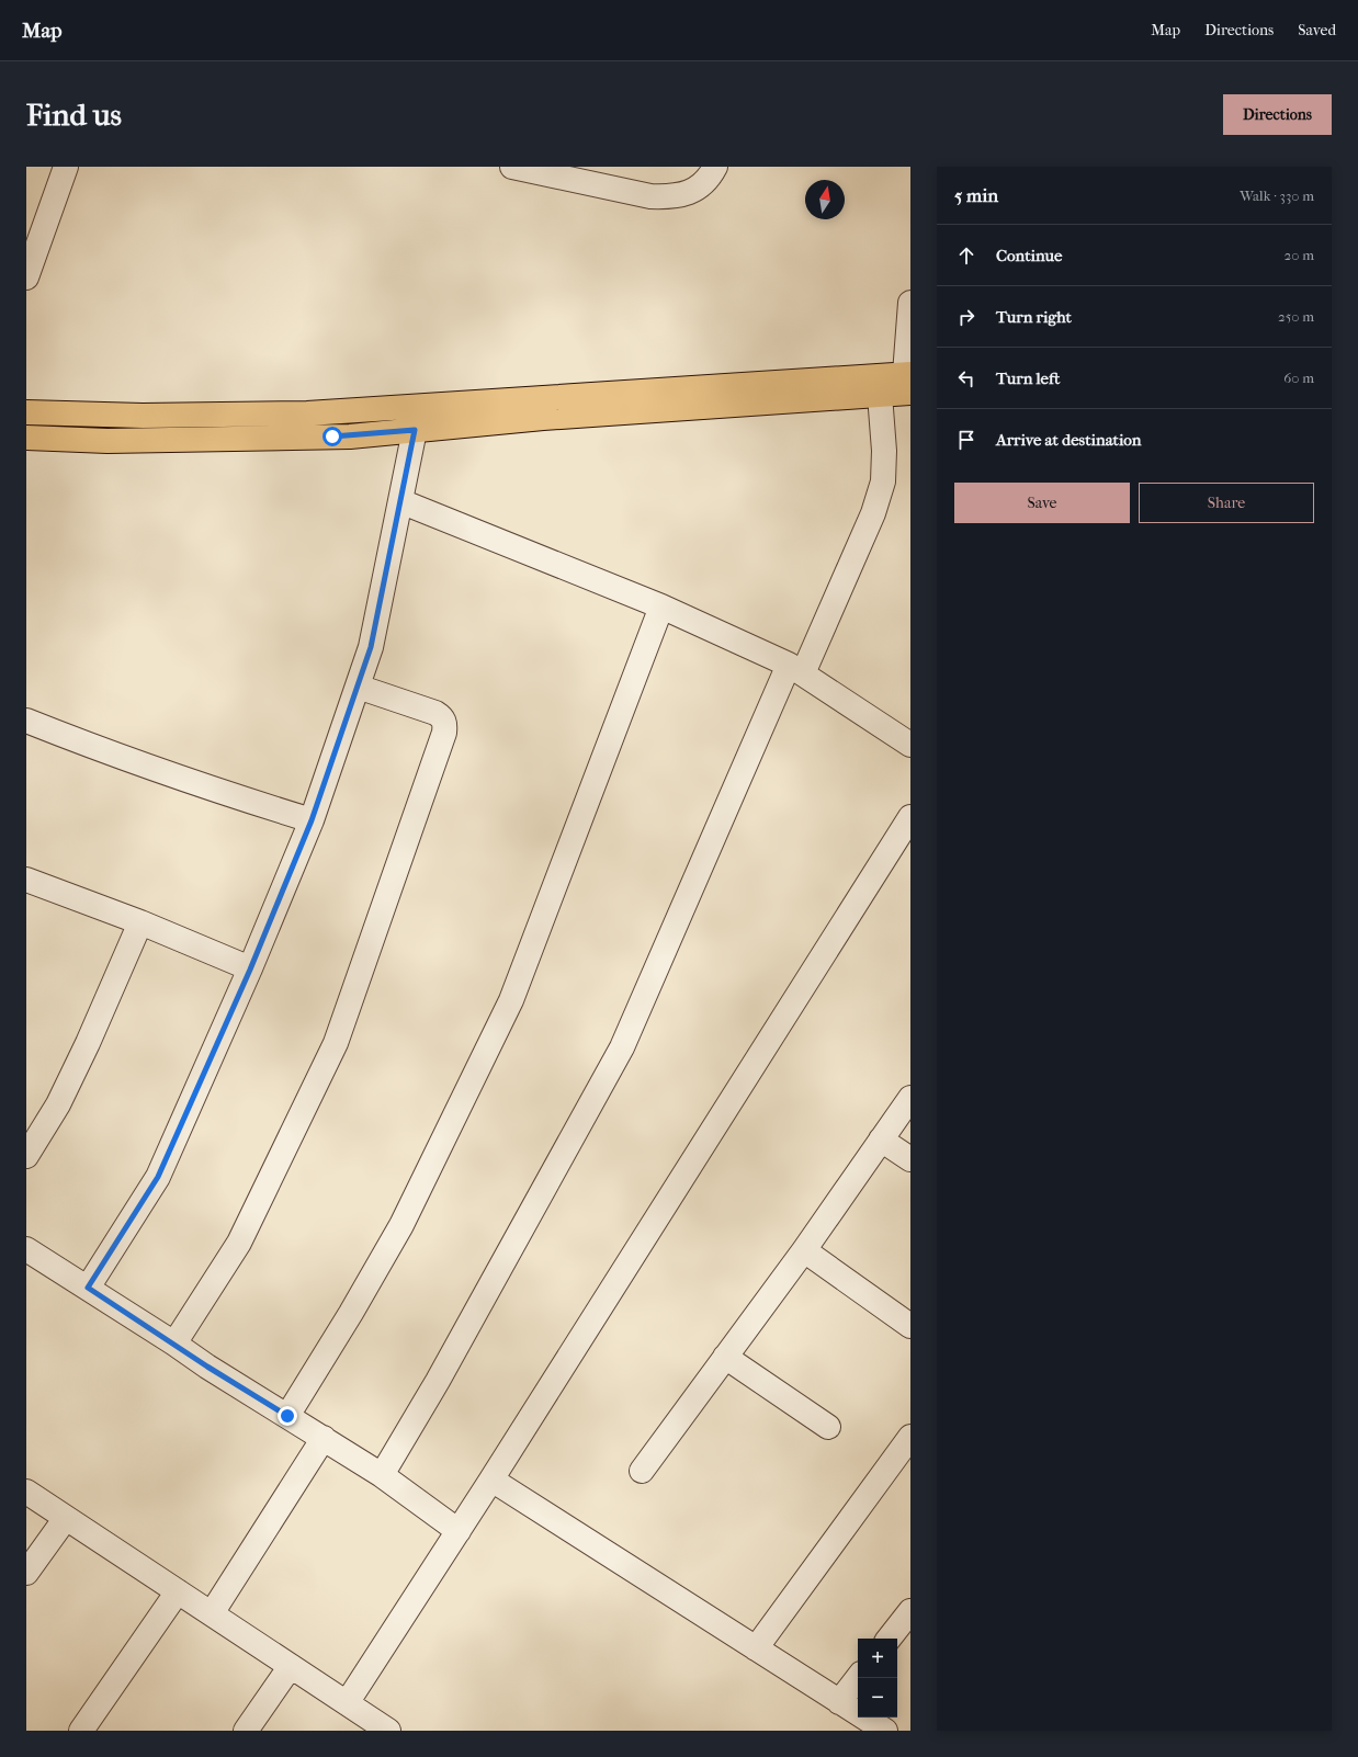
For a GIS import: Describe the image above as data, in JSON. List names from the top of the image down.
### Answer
{
  "north": "top",
  "page": {
    "header": "Map",
    "nav": ["Map", "Directions", "Saved"],
    "buttons": [
      "Directions",
      ["Save", "Share"]
    ],
    "title": "Find us",
    "heading": ["5 min", "Walk · 330 m"],
    "list": [
      ["Continue", "20 m"],
      ["Turn right", "250 m"],
      ["Turn left", "60 m"],
      "Arrive at destination"
    ],
    "map_buttons": ["+", "−"]
  }
}
